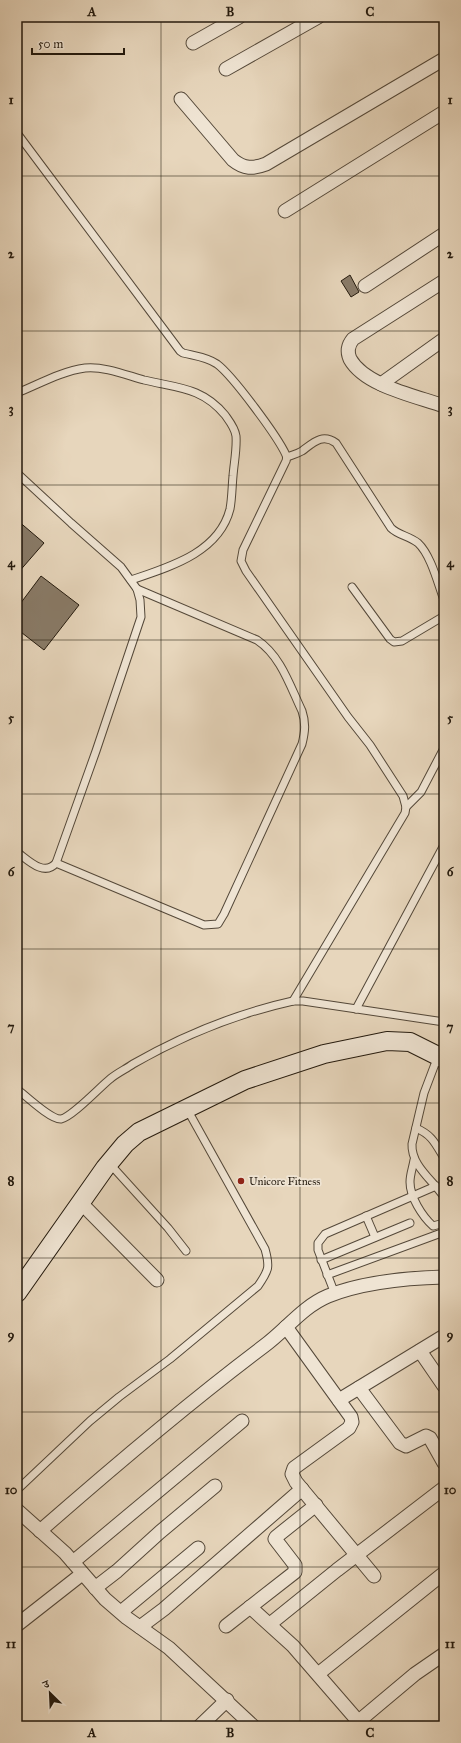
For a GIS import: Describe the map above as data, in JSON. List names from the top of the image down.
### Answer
{
  "places": ["Unicore Fitness"],
  "scale_bar": "50 m",
  "north": "top left",
  "grid": {
    "columns": ["A", "B", "C"],
    "rows": [
      "1",
      "2",
      "3",
      "4",
      "5",
      "6",
      "7",
      "8",
      "9",
      "10",
      "11"
    ]
  }
}
